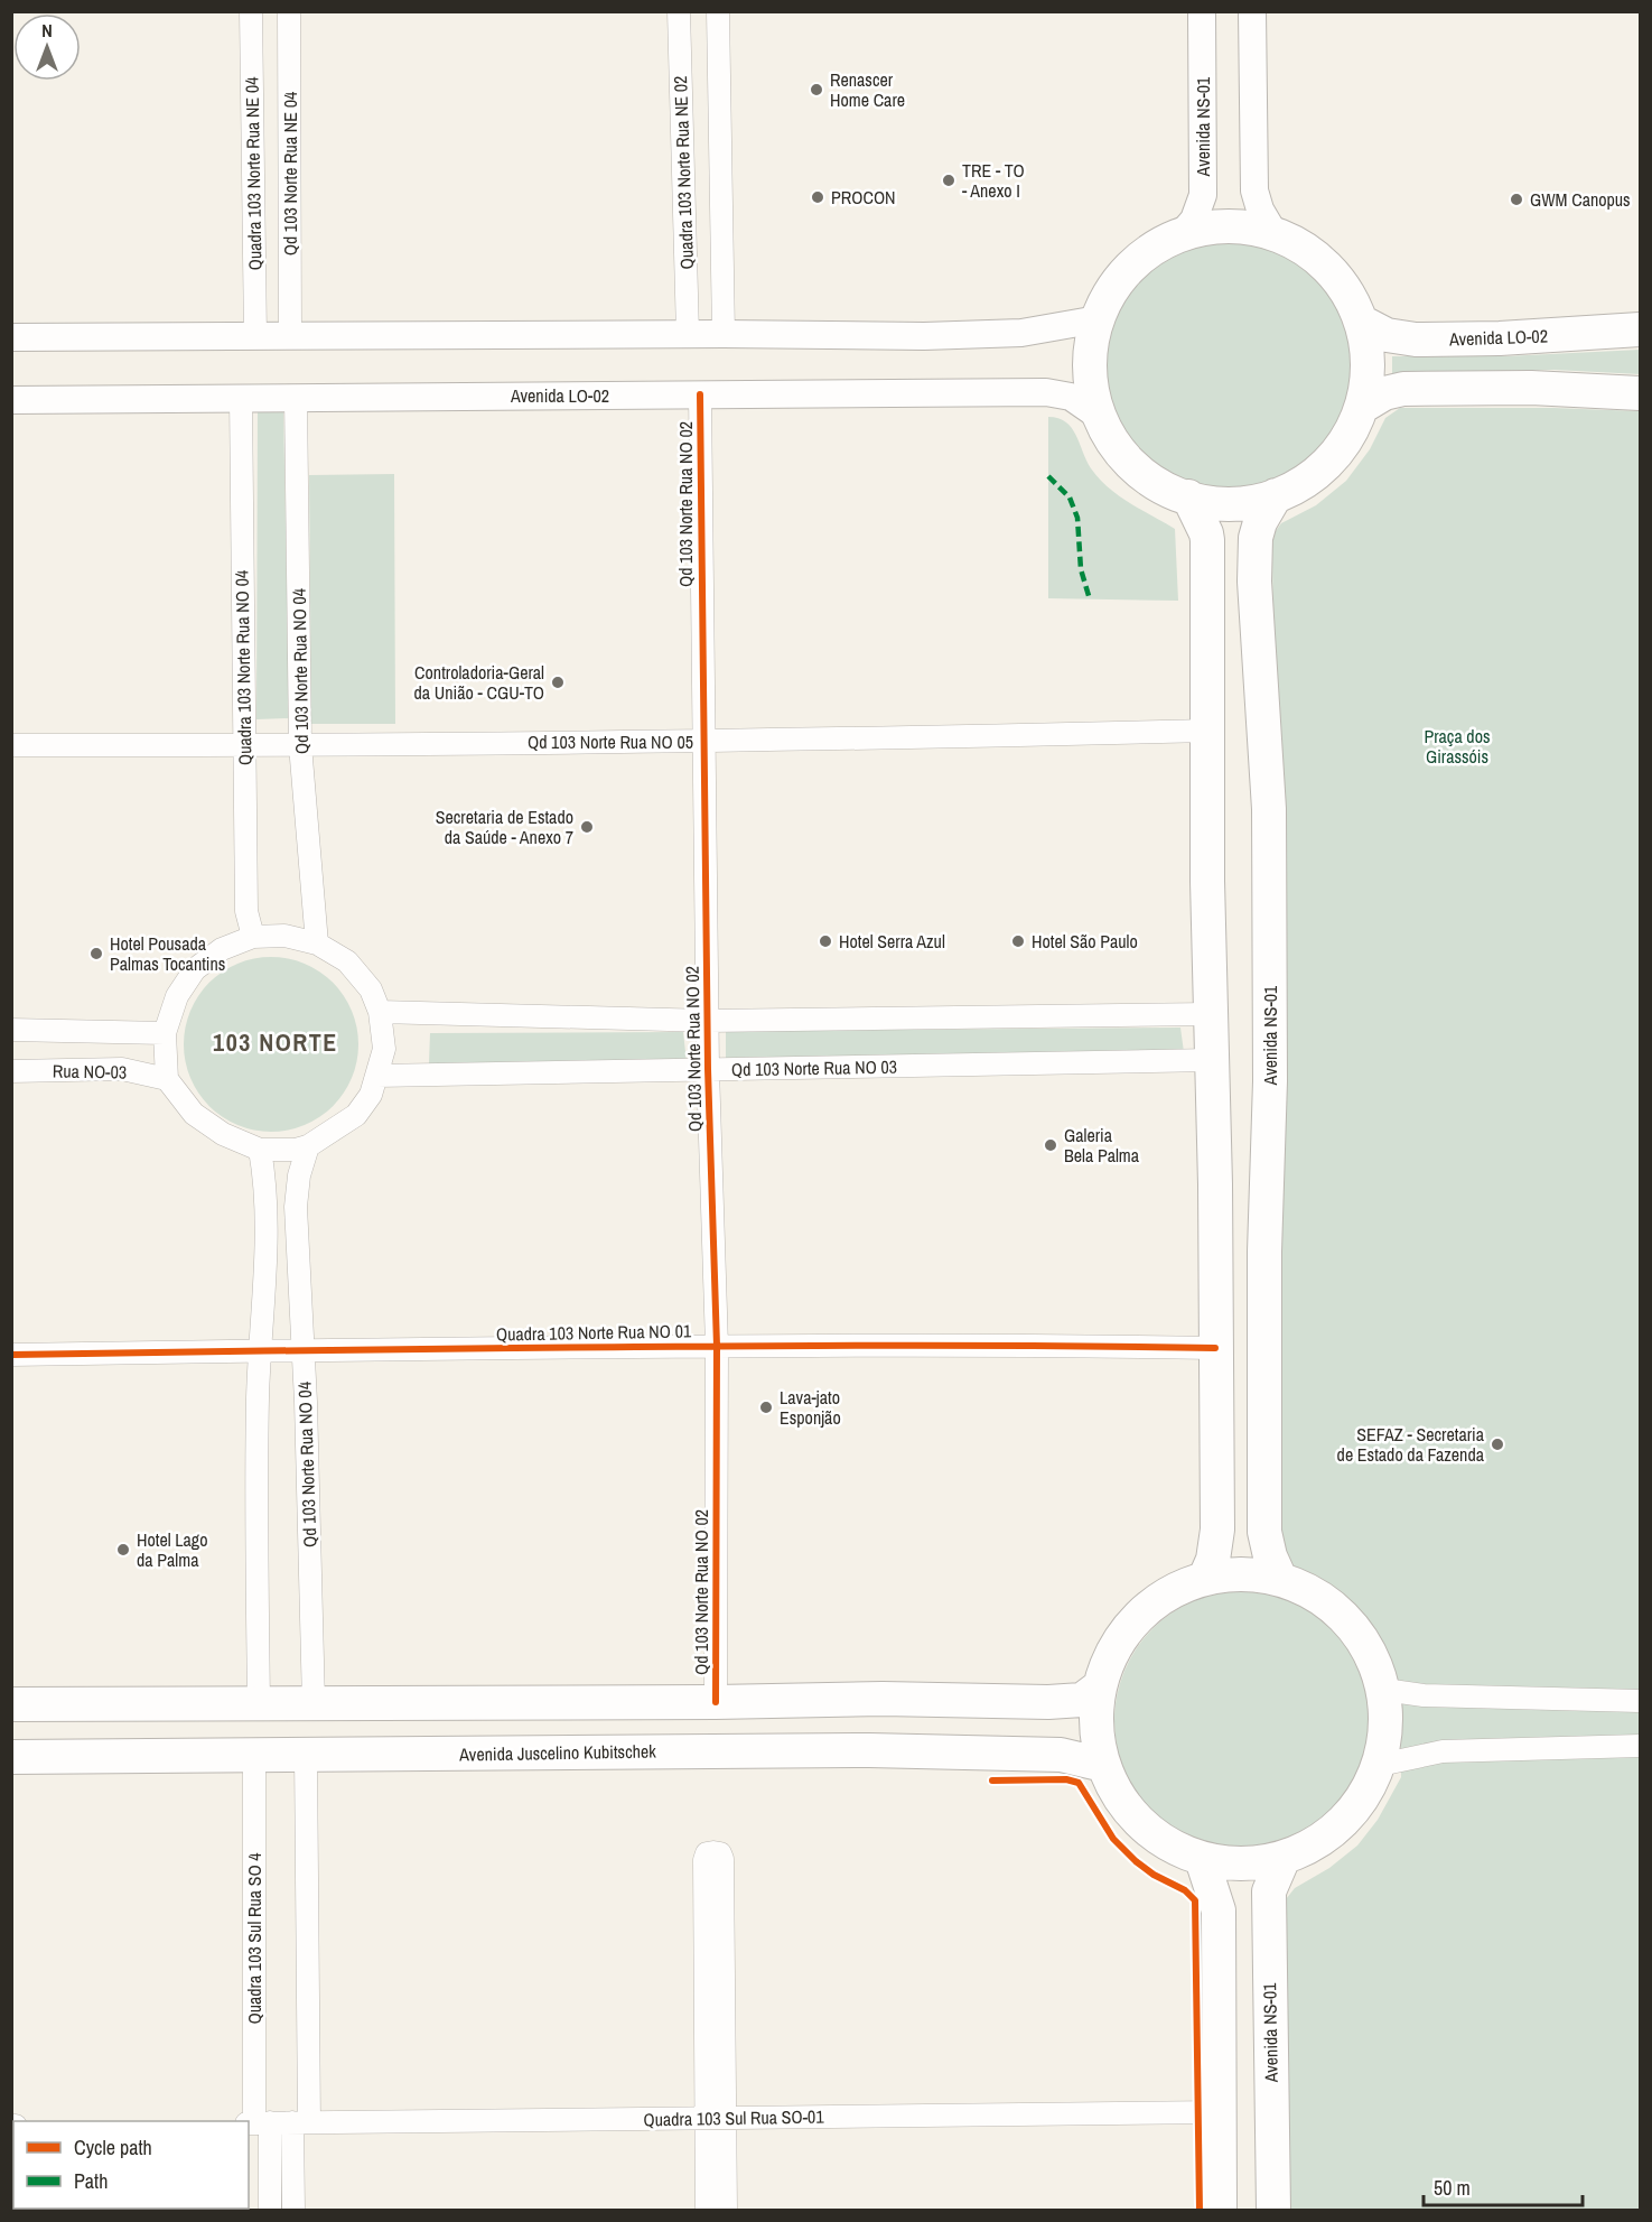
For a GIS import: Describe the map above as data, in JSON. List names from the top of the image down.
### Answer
{
  "streets": {
    "main road": ["Avenida NS-01", "Avenida LO-02", "Avenida Juscelino Kubitschek"],
    "street": [
      "Quadra 103 Norte Rua NE 02",
      "Quadra 103 Norte Rua NE 04",
      "Qd 103 Norte Rua NE 04",
      "Qd 103 Norte Rua NO 02",
      "Quadra 103 Norte Rua NO 04",
      "Qd 103 Norte Rua NO 04",
      "Qd 103 Norte Rua NO 05",
      "Qd 103 Norte Rua NO 03",
      "Rua NO-03",
      "Quadra 103 Norte Rua NO 01",
      "Quadra 103 Sul Rua SO 4",
      "Quadra 103 Sul Rua SO-01"
    ]
  },
  "crossings": [
    ["Avenida NS-01", "Avenida LO-02"],
    ["Avenida LO-02", "Qd 103 Norte Rua NO 02"],
    ["Avenida LO-02", "Quadra 103 Norte Rua NO 04"],
    ["Avenida LO-02", "Qd 103 Norte Rua NO 04"],
    ["Qd 103 Norte Rua NO 02", "Qd 103 Norte Rua NO 05"],
    ["Qd 103 Norte Rua NO 02", "Qd 103 Norte Rua NO 03"],
    ["Qd 103 Norte Rua NO 02", "Quadra 103 Norte Rua NO 01"],
    ["Quadra 103 Norte Rua NO 04", "Qd 103 Norte Rua NO 04"],
    ["Quadra 103 Norte Rua NO 04", "Qd 103 Norte Rua NO 05"],
    ["Quadra 103 Norte Rua NO 04", "Qd 103 Norte Rua NO 03"],
    ["Quadra 103 Norte Rua NO 04", "Rua NO-03"],
    ["Qd 103 Norte Rua NO 04", "Qd 103 Norte Rua NO 05"],
    ["Qd 103 Norte Rua NO 04", "Qd 103 Norte Rua NO 03"],
    ["Qd 103 Norte Rua NO 04", "Rua NO-03"],
    ["Qd 103 Norte Rua NO 04", "Quadra 103 Norte Rua NO 01"],
    ["Qd 103 Norte Rua NO 03", "Rua NO-03"],
    ["Avenida Juscelino Kubitschek", "Quadra 103 Sul Rua SO 4"],
    ["Quadra 103 Sul Rua SO 4", "Quadra 103 Sul Rua SO-01"]
  ],
  "districts": ["103 NORTE"],
  "parks": ["Praça dos Girassóis"],
  "places": [
    "Renascer Home Care",
    "TRE - TO - Anexo I",
    "PROCON",
    "GWM Canopus",
    "Controladoria-Geral da União - CGU-TO",
    "Secretaria de Estado da Saúde - Anexo 7",
    "Hotel Serra Azul",
    "Hotel São Paulo",
    "Hotel Pousada Palmas Tocantins",
    "Galeria Bela Palma",
    "Lava-jato Esponjão",
    "SEFAZ - Secretaria de Estado da Fazenda",
    "Hotel Lago da Palma"
  ],
  "legend": ["Cycle path", "Path"],
  "scale_bar": "50 m",
  "north": "top"
}
